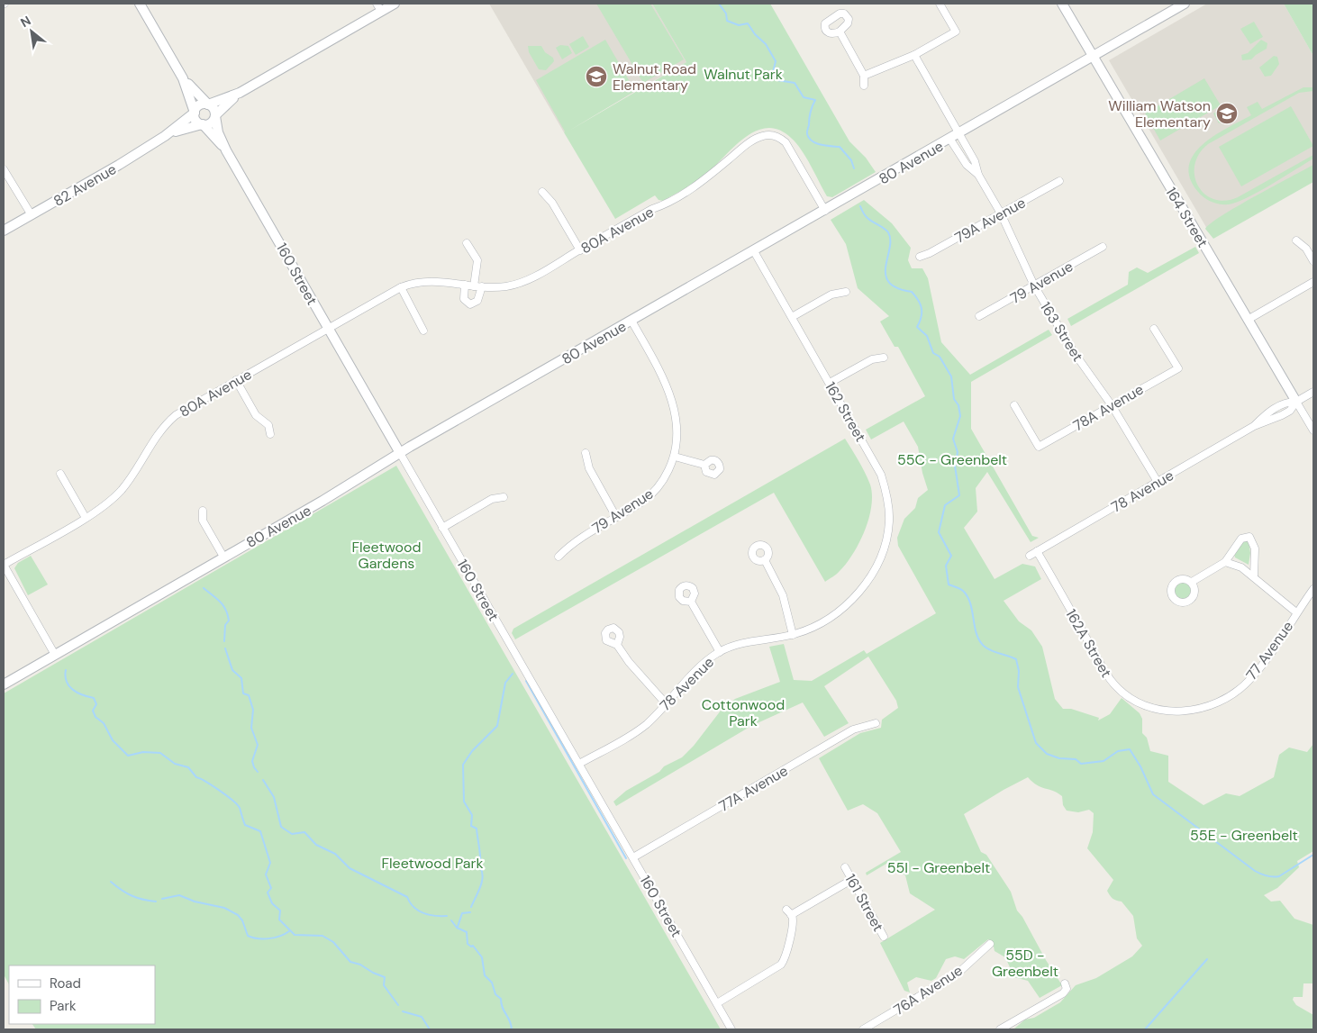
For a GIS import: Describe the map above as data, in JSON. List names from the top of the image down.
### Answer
{
  "streets": {
    "street": [
      "80 Avenue",
      "82 Avenue",
      "164 Street",
      "79A Avenue",
      "80A Avenue",
      "160 Street",
      "79 Avenue",
      "163 Street",
      "78A Avenue",
      "162 Street",
      "78 Avenue",
      "162A Street",
      "77 Avenue",
      "77A Avenue",
      "161 Street",
      "76A Avenue"
    ]
  },
  "crossings": [
    ["80 Avenue", "164 Street"],
    ["80 Avenue", "80A Avenue"],
    ["80 Avenue", "160 Street"],
    ["80 Avenue", "163 Street"],
    ["80 Avenue", "162 Street"],
    ["82 Avenue", "160 Street"],
    ["164 Street", "78 Avenue"],
    ["79A Avenue", "163 Street"],
    ["80A Avenue", "160 Street"],
    ["160 Street", "78 Avenue"],
    ["160 Street", "77A Avenue"],
    ["79 Avenue", "163 Street"],
    ["163 Street", "78A Avenue"],
    ["163 Street", "78 Avenue"],
    ["162 Street", "78 Avenue"],
    ["78 Avenue", "162A Street"],
    ["162A Street", "77 Avenue"]
  ],
  "parks": [
    "Walnut Park",
    "55C - Greenbelt",
    "Fleetwood Gardens",
    "Cottonwood Park",
    "55E - Greenbelt",
    "Fleetwood Park",
    "55I - Greenbelt",
    "55D - Greenbelt"
  ],
  "places": {
    "school or university": ["Walnut Road Elementary", "William Watson Elementary"]
  },
  "legend": ["Road", "Park"],
  "north": "top left"
}
